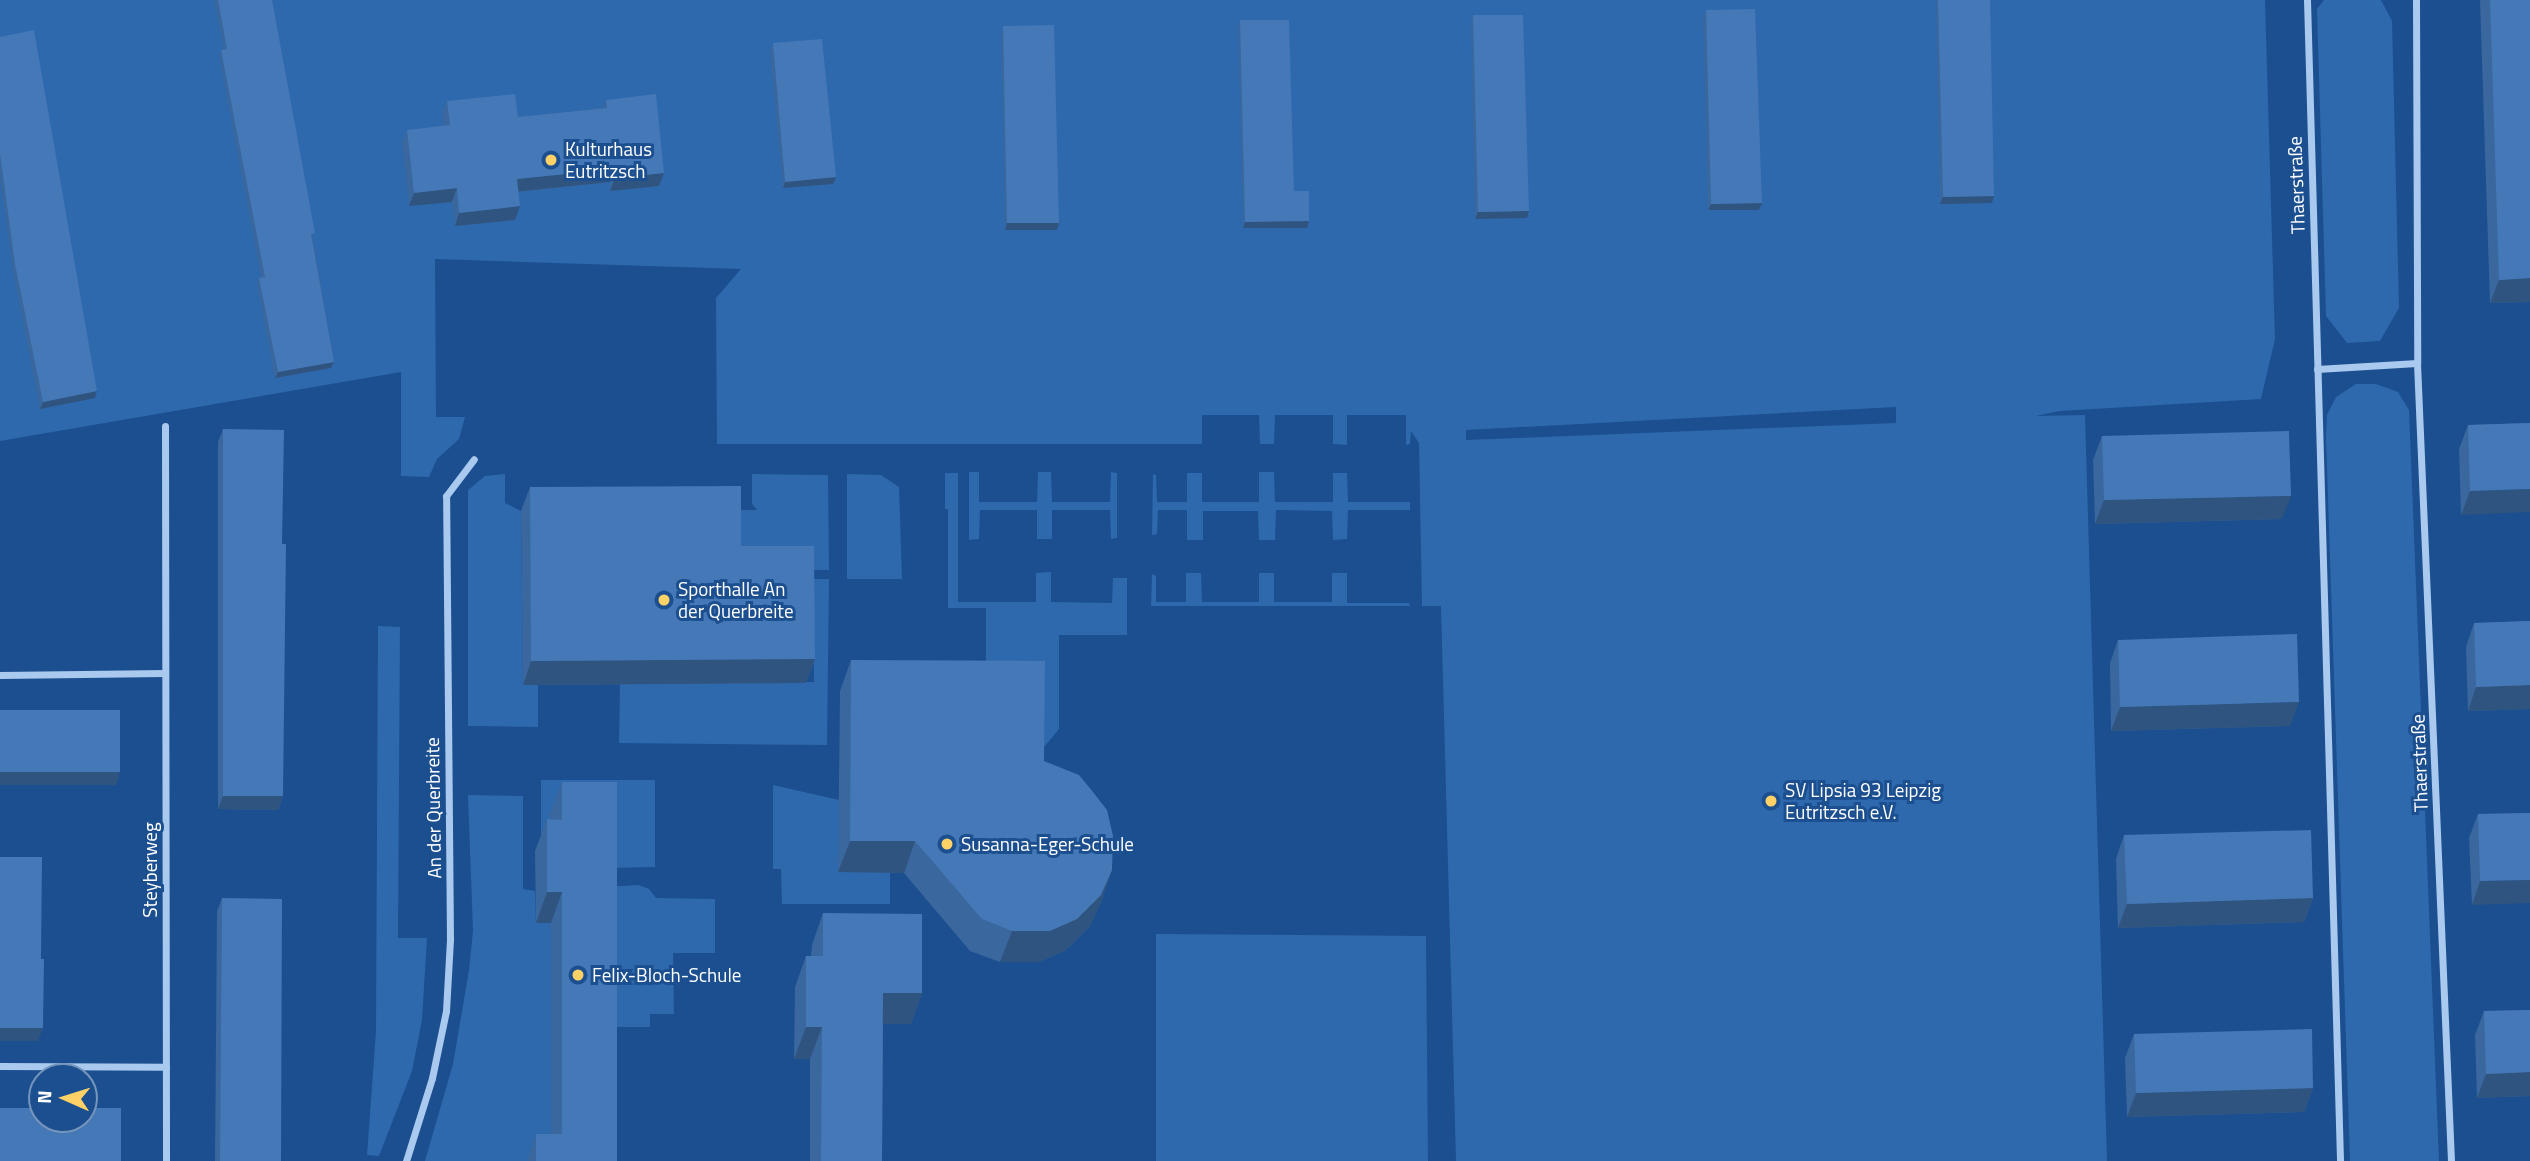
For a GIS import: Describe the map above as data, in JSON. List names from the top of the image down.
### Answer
{
  "streets": {
    "street": ["Thaerstraße", "An der Querbreite", "Steyberweg"]
  },
  "places": [
    "Kulturhaus Eutritzsch",
    "Sporthalle An der Querbreite",
    "SV Lipsia 93 Leipzig Eutritzsch e.V.",
    "Susanna-Eger-Schule",
    "Felix-Bloch-Schule"
  ],
  "north": "left"
}
